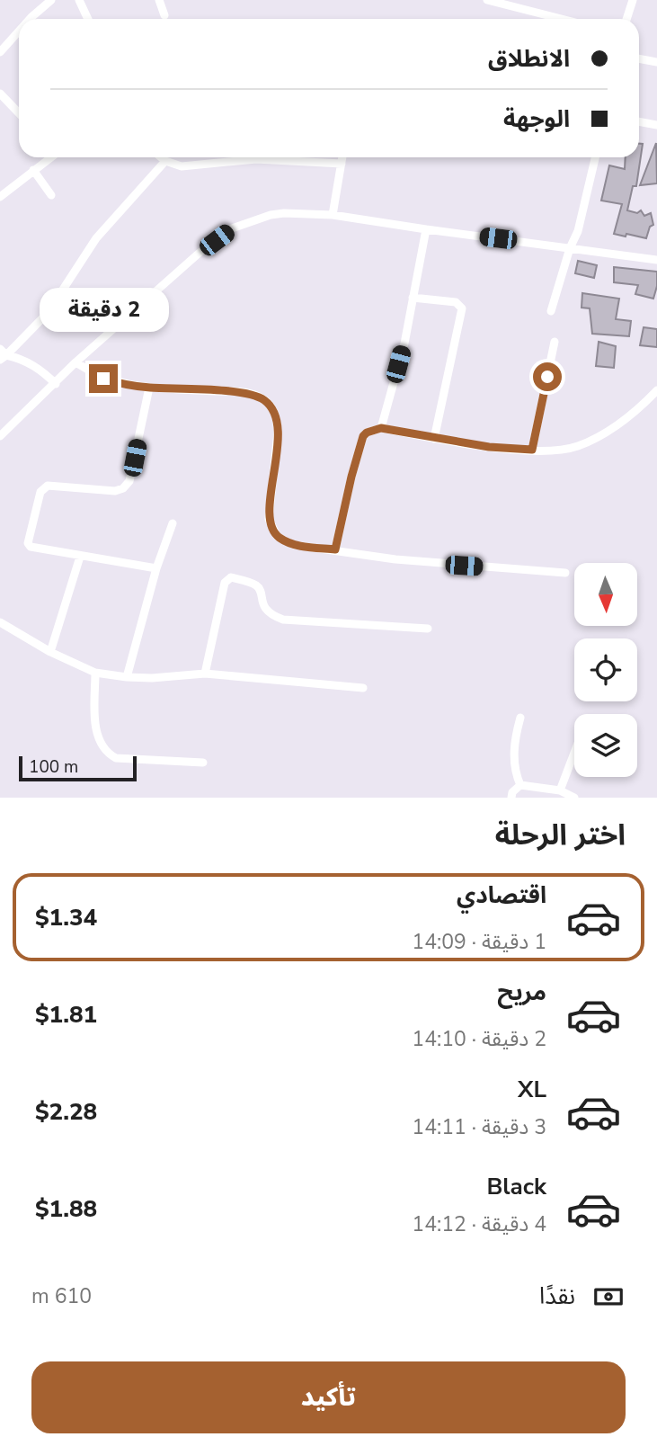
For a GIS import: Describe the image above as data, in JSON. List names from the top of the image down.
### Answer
{
  "scale_bar": "100 m",
  "north": "bottom",
  "page": {
    "banner": ["الانطلاق", "الوجهة"],
    "bubble": "2 دقيقة",
    "scale": "100 m",
    "heading": "اختر الرحلة",
    "list": [
      {
        "name": "اقتصادي",
        "note": "1 دقيقة · 14:09",
        "value": "$1.34"
      },
      {
        "name": "مريح",
        "note": "2 دقيقة · 14:10",
        "value": "$1.81"
      },
      {
        "name": "XL",
        "note": "3 دقيقة · 14:11",
        "value": "$2.28"
      },
      {
        "name": "Black",
        "note": "4 دقيقة · 14:12",
        "value": "$1.88"
      }
    ],
    "pay": ["نقدًا", "610 m"],
    "buttons": "تأكيد"
  }
}
